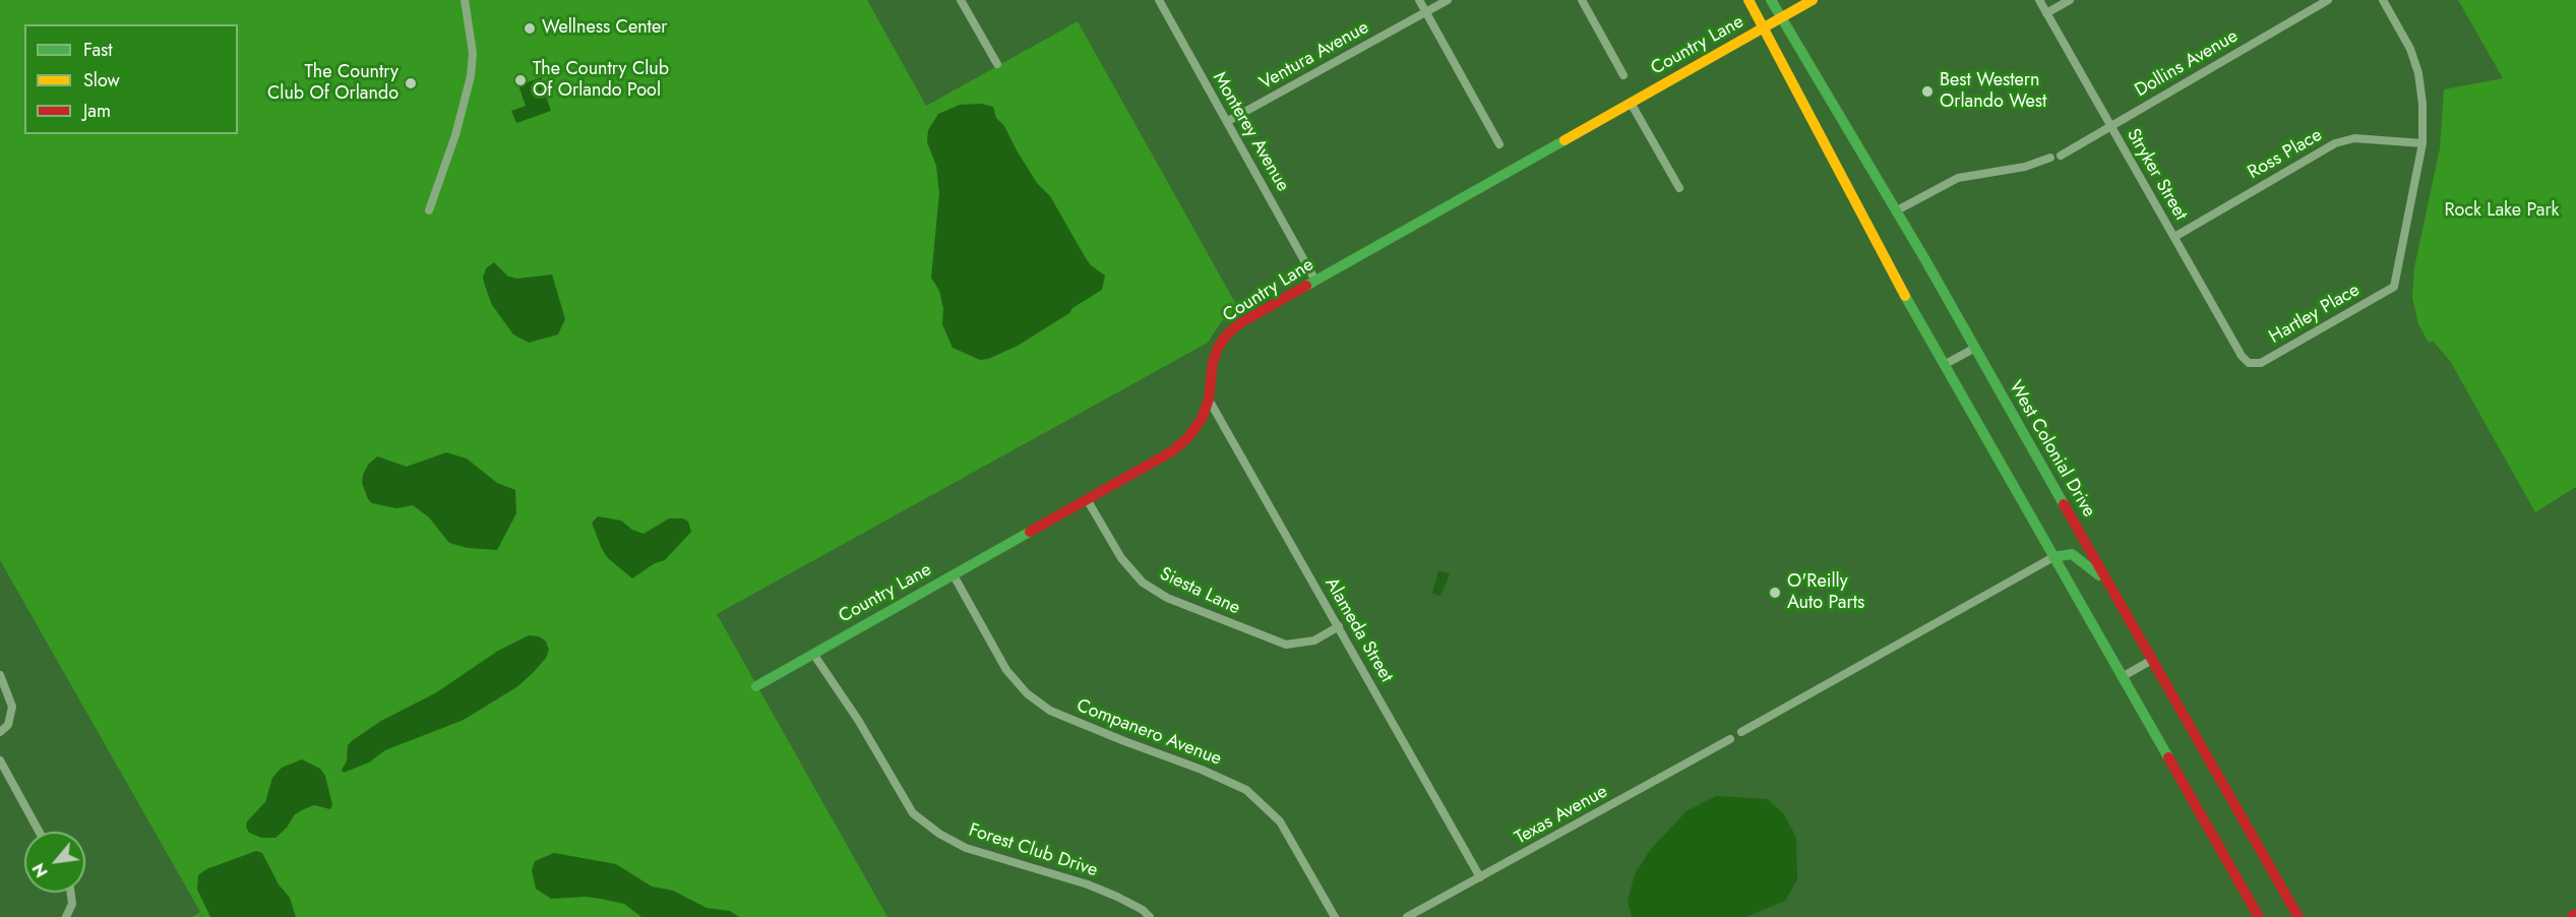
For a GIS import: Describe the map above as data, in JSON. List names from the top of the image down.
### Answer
{
  "streets": {
    "main road": ["Country Lane", "West Colonial Drive"],
    "street": [
      "Ventura Avenue",
      "Dollins Avenue",
      "Monterey Avenue",
      "Ross Place",
      "Stryker Street",
      "Hartley Place",
      "Siesta Lane",
      "Alameda Street",
      "Companero Avenue",
      "Texas Avenue",
      "Forest Club Drive"
    ]
  },
  "crossings": [
    ["Country Lane", "Monterey Avenue"],
    ["Country Lane", "West Colonial Drive"],
    ["Country Lane", "Siesta Lane"],
    ["Country Lane", "Alameda Street"],
    ["Country Lane", "Companero Avenue"],
    ["Country Lane", "Forest Club Drive"],
    ["Ventura Avenue", "Monterey Avenue"],
    ["Dollins Avenue", "Stryker Street"],
    ["Ross Place", "Stryker Street"],
    ["Ross Place", "Hartley Place"],
    ["Stryker Street", "Hartley Place"],
    ["Siesta Lane", "Alameda Street"],
    ["Alameda Street", "Texas Avenue"]
  ],
  "parks": ["Rock Lake Park"],
  "places": [
    "Wellness Center",
    "The Country Club Of Orlando Pool",
    "The Country Club Of Orlando",
    "Best Western Orlando West",
    "O'Reilly Auto Parts"
  ],
  "legend": ["Fast", "Slow", "Jam"],
  "north": "bottom left"
}
